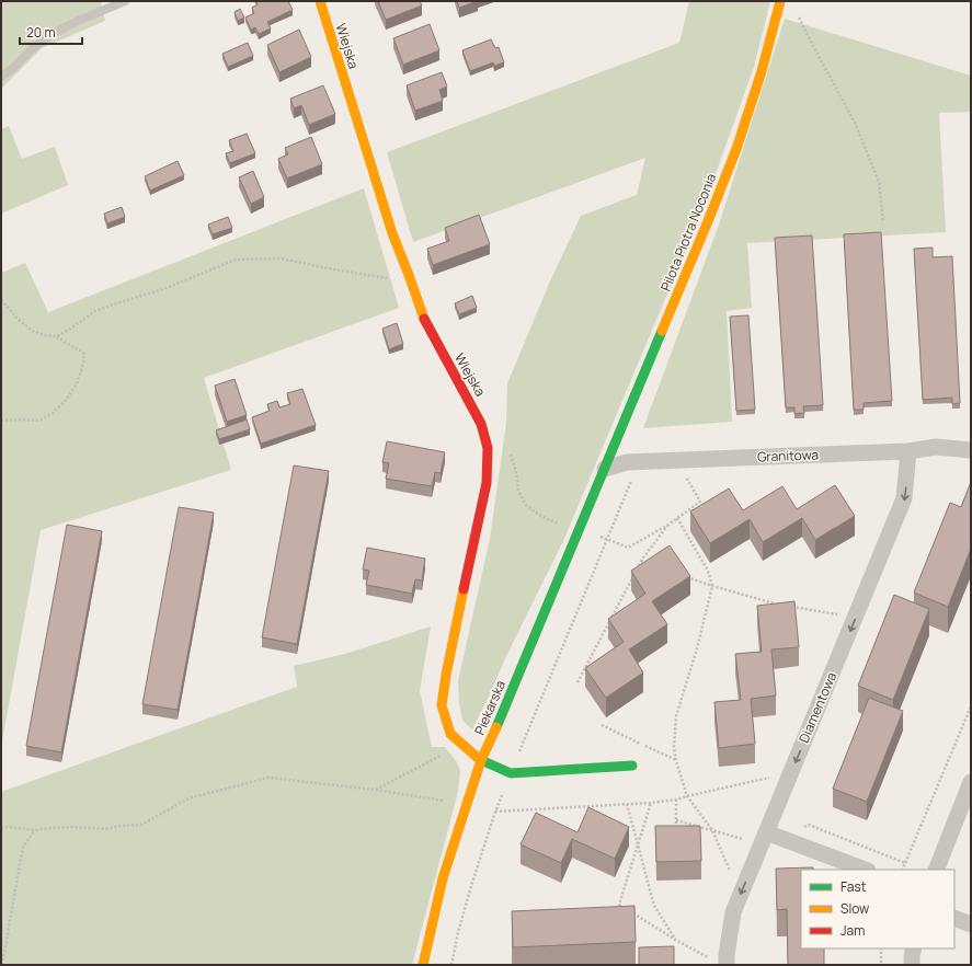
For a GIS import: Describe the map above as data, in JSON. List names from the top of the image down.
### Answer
{
  "streets": {
    "street": [
      "Wiejska",
      "Pilota Piotra Noconia",
      "Granitowa",
      "Piekarska",
      "Diamentowa"
    ]
  },
  "crossings": [
    ["Wiejska", "Piekarska"],
    ["Pilota Piotra Noconia", "Granitowa"],
    ["Pilota Piotra Noconia", "Piekarska"],
    ["Granitowa", "Piekarska"],
    ["Granitowa", "Diamentowa"]
  ],
  "one_way": ["Diamentowa"],
  "legend": ["Fast", "Slow", "Jam"],
  "scale_bar": "20 m"
}
